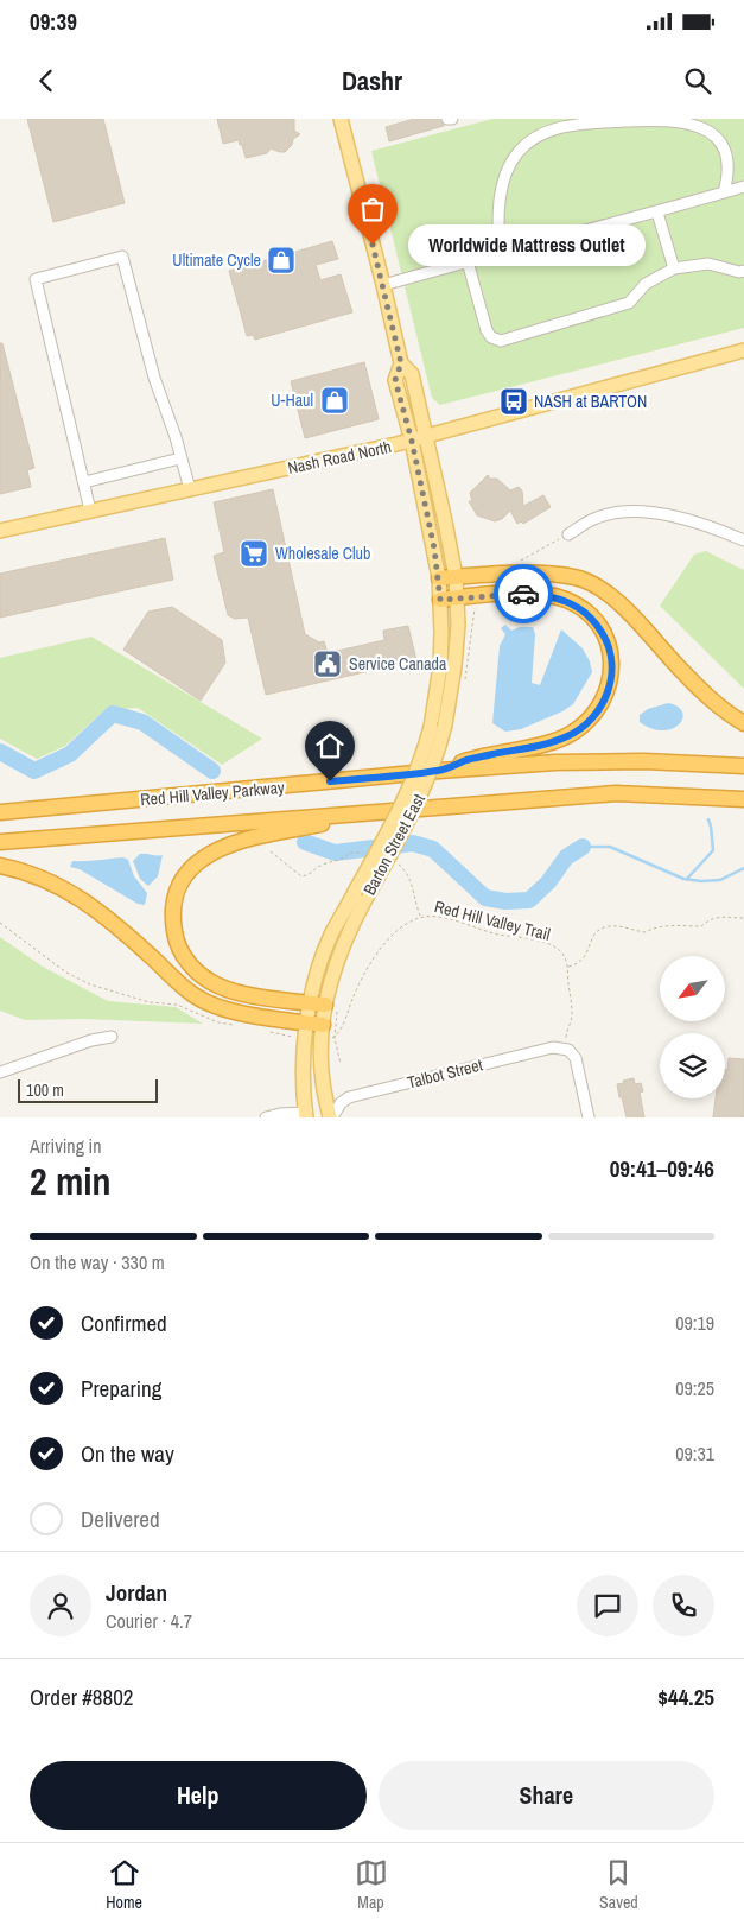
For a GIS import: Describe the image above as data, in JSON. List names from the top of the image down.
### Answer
{
  "streets": {
    "highway": ["Red Hill Valley Parkway"],
    "main road": ["Nash Road North", "Barton Street East"],
    "street": ["Talbot Street"],
    "path": ["Red Hill Valley Trail"]
  },
  "crossings": [
    ["Nash Road North", "Barton Street East"],
    ["Barton Street East", "Talbot Street"]
  ],
  "places": {
    "other": ["Worldwide Mattress Outlet"],
    "shop": ["Ultimate Cycle", "U-Haul"],
    "bus stop": ["NASH at BARTON"],
    "supermarket": ["Wholesale Club"],
    "public building": ["Service Canada"]
  },
  "scale_bar": "100 m",
  "north": "bottom left",
  "page": {
    "status": "09:39",
    "header": "Dashr",
    "bubble": "Worldwide Mattress Outlet",
    "scale": "100 m",
    "heading": ["2 min", "Arriving in", "09:41–09:46"],
    "panel": [
      "Jordan",
      "Courier · 4.7",
      "Order #8802",
      "$44.25"
    ],
    "bar": "On the way · 330 m",
    "list": [
      ["Confirmed", "09:19"],
      ["Preparing", "09:25"],
      ["On the way", "09:31"],
      "Delivered"
    ],
    "buttons": ["Help", "Share"],
    "tabs": ["Home", "Map", "Saved"]
  }
}
